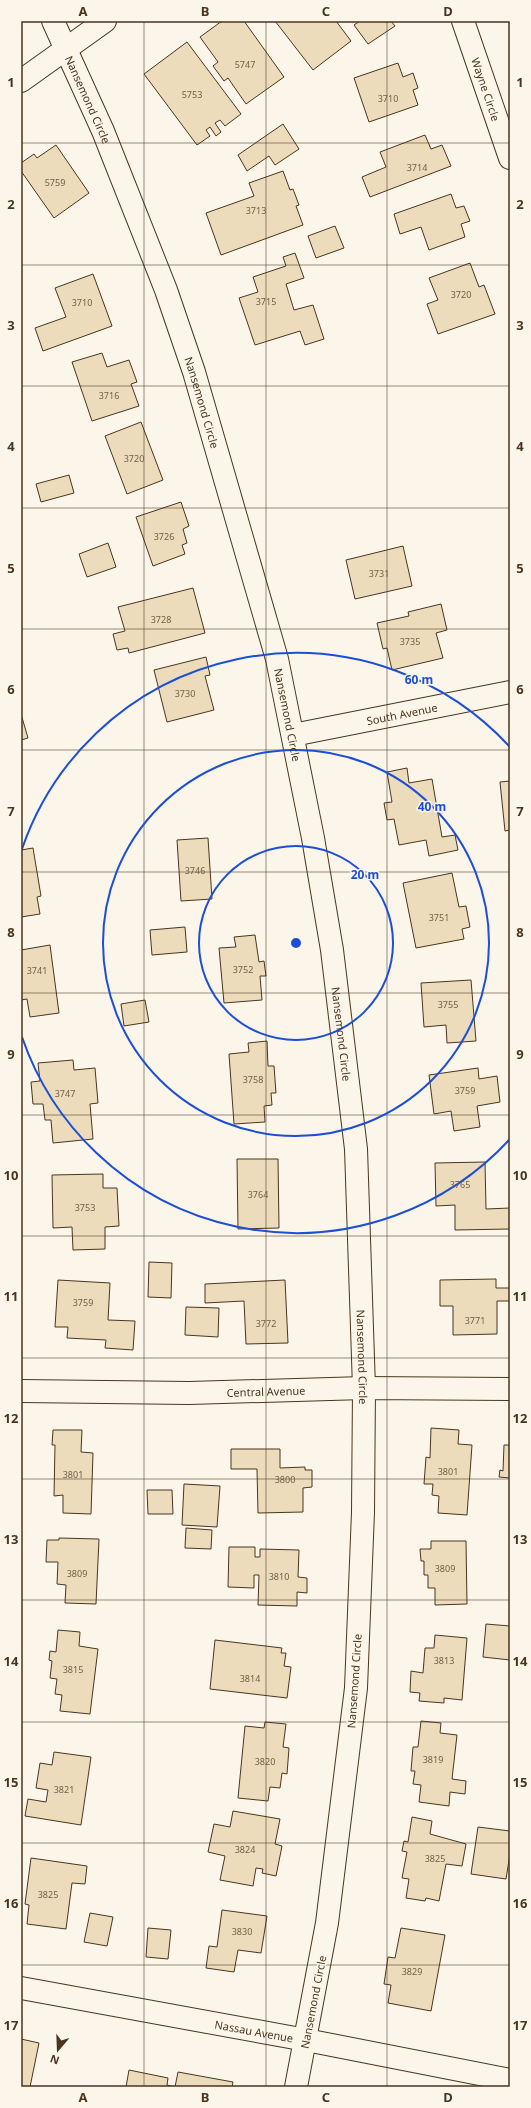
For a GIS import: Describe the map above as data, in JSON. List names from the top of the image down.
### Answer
{
  "streets": {
    "street": [
      "Wayne Circle",
      "Nansemond Circle",
      "South Avenue",
      "Central Avenue",
      "Nassau Avenue"
    ]
  },
  "crossings": [
    ["Nansemond Circle", "South Avenue"],
    ["Nansemond Circle", "Central Avenue"],
    ["Nansemond Circle", "Nassau Avenue"]
  ],
  "house_numbers": [
    "5747",
    "5753",
    "3710",
    "3714",
    "5759",
    "3713",
    "3720",
    "3715",
    "3710",
    "3716",
    "3720",
    "3726",
    "3731",
    "3728",
    "3735",
    "3730",
    "3746",
    "3751",
    "3752",
    "3741",
    "3755",
    "3758",
    "3759",
    "3747",
    "3765",
    "3764",
    "3753",
    "3759",
    "3771",
    "3772",
    "3801",
    "3801",
    "3800",
    "3809",
    "3809",
    "3810",
    "3813",
    "3815",
    "3814",
    "3819",
    "3820",
    "3821",
    "3824",
    "3825",
    "3825",
    "3830",
    "3829"
  ],
  "north": "bottom",
  "grid": {
    "columns": [
      "A",
      "B",
      "C",
      "D"
    ],
    "rows": [
      "1",
      "2",
      "3",
      "4",
      "5",
      "6",
      "7",
      "8",
      "9",
      "10",
      "11",
      "12",
      "13",
      "14",
      "15",
      "16",
      "17"
    ]
  },
  "rings": ["60 m", "40 m", "20 m"]
}
